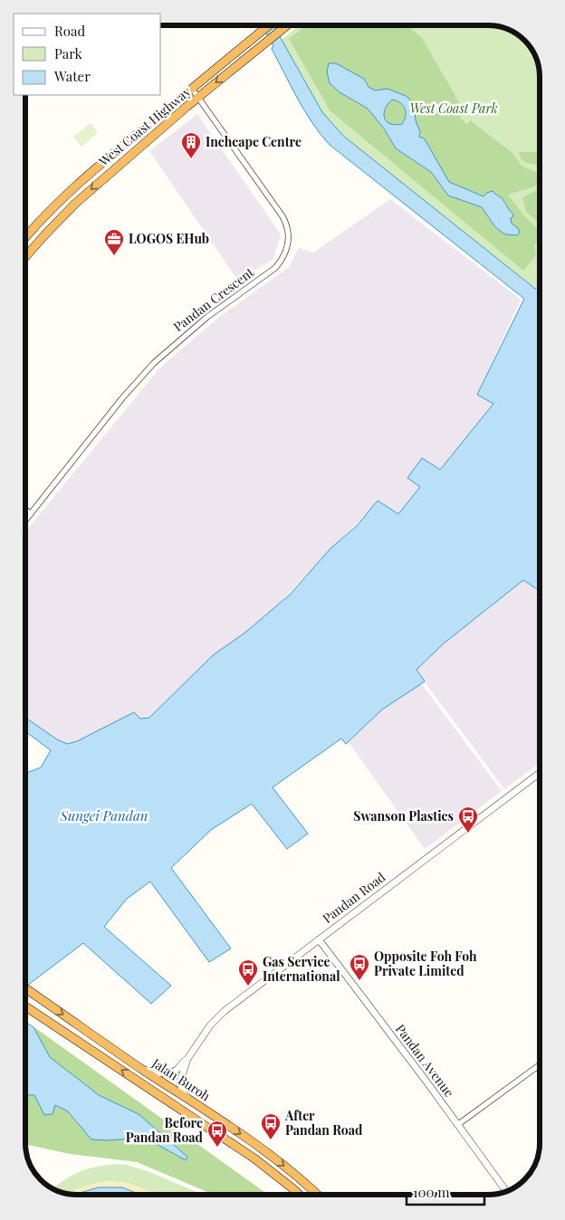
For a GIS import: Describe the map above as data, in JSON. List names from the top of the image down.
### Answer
{
  "streets": {
    "highway": ["West Coast Highway", "Jalan Buroh"],
    "street": ["Pandan Crescent", "Pandan Road", "Pandan Avenue"]
  },
  "crossings": [
    ["West Coast Highway", "Pandan Crescent"],
    ["Pandan Road", "Pandan Avenue"],
    ["Pandan Road", "Jalan Buroh"]
  ],
  "water": ["Sungei Pandan"],
  "parks": ["West Coast Park"],
  "places": {
    "building": ["Inchcape Centre"],
    "office": ["LOGOS EHub"],
    "bus stop": [
      "Swanson Plastics",
      "Opposite Foh Foh Private Limited",
      "Gas Service International",
      "After Pandan Road",
      "Before Pandan Road"
    ]
  },
  "legend": ["Road", "Park", "Water"],
  "scale_bar": "100 m"
}
